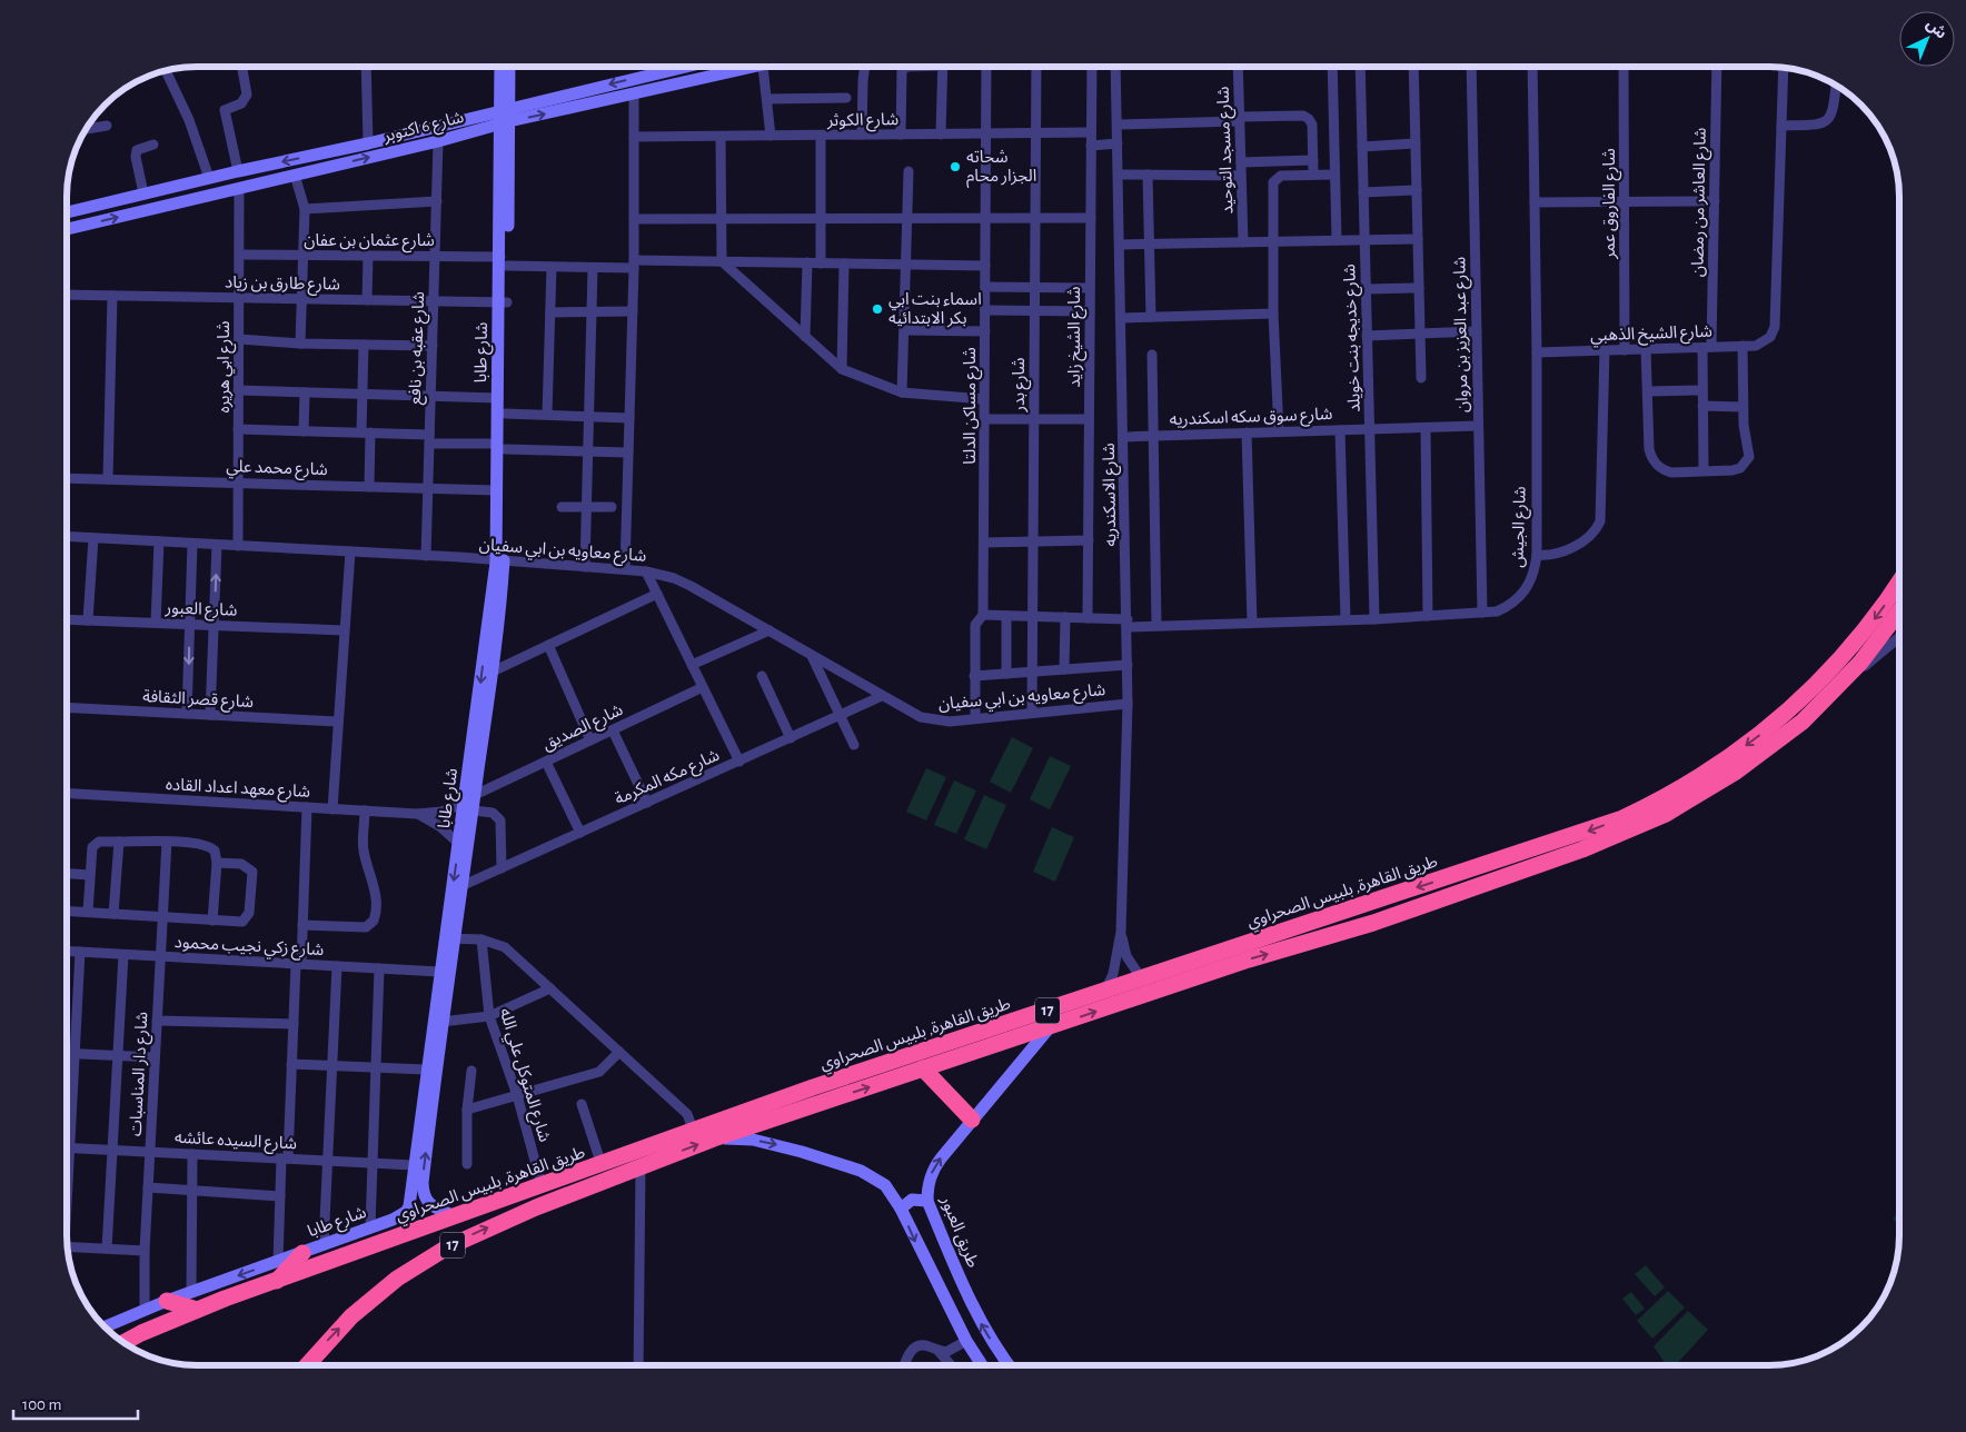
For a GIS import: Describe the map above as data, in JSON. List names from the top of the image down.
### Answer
{
  "streets": {
    "highway": ["طريق القاهرة, بلبيس الصحراوي", "17"],
    "street": [
      "شارع الكوثر",
      "شارع 6 اكتوبر",
      "شارع مسجد التوحيد",
      "شارع العاشر من رمضان",
      "شارع الفاروق عمر",
      "شارع عثمان بن عفان",
      "شارع طارق بن زياد",
      "شارع الشيخ الذهبي",
      "شارع عبد العزيز بن مروان",
      "شارع الشيخ زايد",
      "شارع خديجه بنت خويلد",
      "شارع عقبه بن نافع",
      "شارع طابا",
      "شارع ابي هريره",
      "شارع بدر",
      "شارع مساكن الدلتا",
      "شارع سوق سكه اسكندريه",
      "شارع محمد علي",
      "شارع الاسكندريه",
      "شارع الجيش",
      "شارع معاويه بن ابي سفيان",
      "شارع العبور",
      "شارع قصر الثقافة",
      "شارع الصديق",
      "شارع مكه المكرمة",
      "شارع معهد اعداد القاده",
      "شارع زكي نجيب محمود",
      "شارع دار المناسبات",
      "شارع المتوكل علي الله",
      "شارع السيده عائشه",
      "طريق العبور"
    ]
  },
  "crossings": [
    ["شارع الكوثر", "شارع الشيخ زايد"],
    ["شارع الكوثر", "شارع بدر"],
    ["شارع الكوثر", "شارع مساكن الدلتا"],
    ["شارع 6 اكتوبر", "شارع عقبه بن نافع"],
    ["شارع 6 اكتوبر", "شارع طابا"],
    ["شارع 6 اكتوبر", "شارع ابي هريره"],
    ["شارع العاشر من رمضان", "شارع الشيخ الذهبي"],
    ["شارع الفاروق عمر", "شارع الشيخ الذهبي"],
    ["شارع عثمان بن عفان", "شارع عقبه بن نافع"],
    ["شارع عثمان بن عفان", "شارع طابا"],
    ["شارع عثمان بن عفان", "شارع ابي هريره"],
    ["شارع عثمان بن عفان", "شارع مساكن الدلتا"],
    ["شارع طارق بن زياد", "شارع عقبه بن نافع"],
    ["شارع طارق بن زياد", "شارع طابا"],
    ["شارع طارق بن زياد", "شارع ابي هريره"],
    ["شارع الشيخ الذهبي", "شارع الجيش"],
    ["شارع عبد العزيز بن مروان", "شارع سوق سكه اسكندريه"],
    ["شارع عبد العزيز بن مروان", "شارع الجيش"],
    ["شارع الشيخ زايد", "شارع الجيش"],
    ["شارع خديجه بنت خويلد", "شارع سوق سكه اسكندريه"],
    ["شارع خديجه بنت خويلد", "شارع الجيش"],
    ["شارع عقبه بن نافع", "شارع محمد علي"],
    ["شارع عقبه بن نافع", "شارع معاويه بن ابي سفيان"],
    ["شارع طابا", "شارع محمد علي"],
    ["شارع طابا", "شارع معاويه بن ابي سفيان"],
    ["شارع طابا", "شارع الصديق"],
    ["شارع طابا", "شارع مكه المكرمة"],
    ["شارع طابا", "شارع معهد اعداد القاده"],
    ["شارع طابا", "شارع زكي نجيب محمود"],
    ["شارع طابا", "شارع دار المناسبات"],
    ["شارع طابا", "شارع السيده عائشه"],
    ["شارع ابي هريره", "شارع محمد علي"],
    ["شارع ابي هريره", "شارع معاويه بن ابي سفيان"],
    ["شارع بدر", "شارع الجيش"],
    ["شارع بدر", "شارع معاويه بن ابي سفيان"],
    ["شارع مساكن الدلتا", "شارع الجيش"],
    ["شارع مساكن الدلتا", "شارع معاويه بن ابي سفيان"],
    ["شارع سوق سكه اسكندريه", "شارع الاسكندريه"],
    ["شارع الاسكندريه", "شارع الجيش"],
    ["شارع الاسكندريه", "شارع معاويه بن ابي سفيان"],
    ["شارع الاسكندريه", "طريق القاهرة, بلبيس الصحراوي"],
    ["شارع معاويه بن ابي سفيان", "شارع مكه المكرمة"],
    ["طريق القاهرة, بلبيس الصحراوي", "شارع المتوكل علي الله"],
    ["طريق القاهرة, بلبيس الصحراوي", "طريق العبور"],
    ["شارع زكي نجيب محمود", "شارع دار المناسبات"],
    ["شارع دار المناسبات", "شارع السيده عائشه"]
  ],
  "places": ["شحاته الجزار محام", "اسماء بنت ابي بكر الابتدائيه"],
  "scale_bar": "100 m",
  "north": "top right"
}
